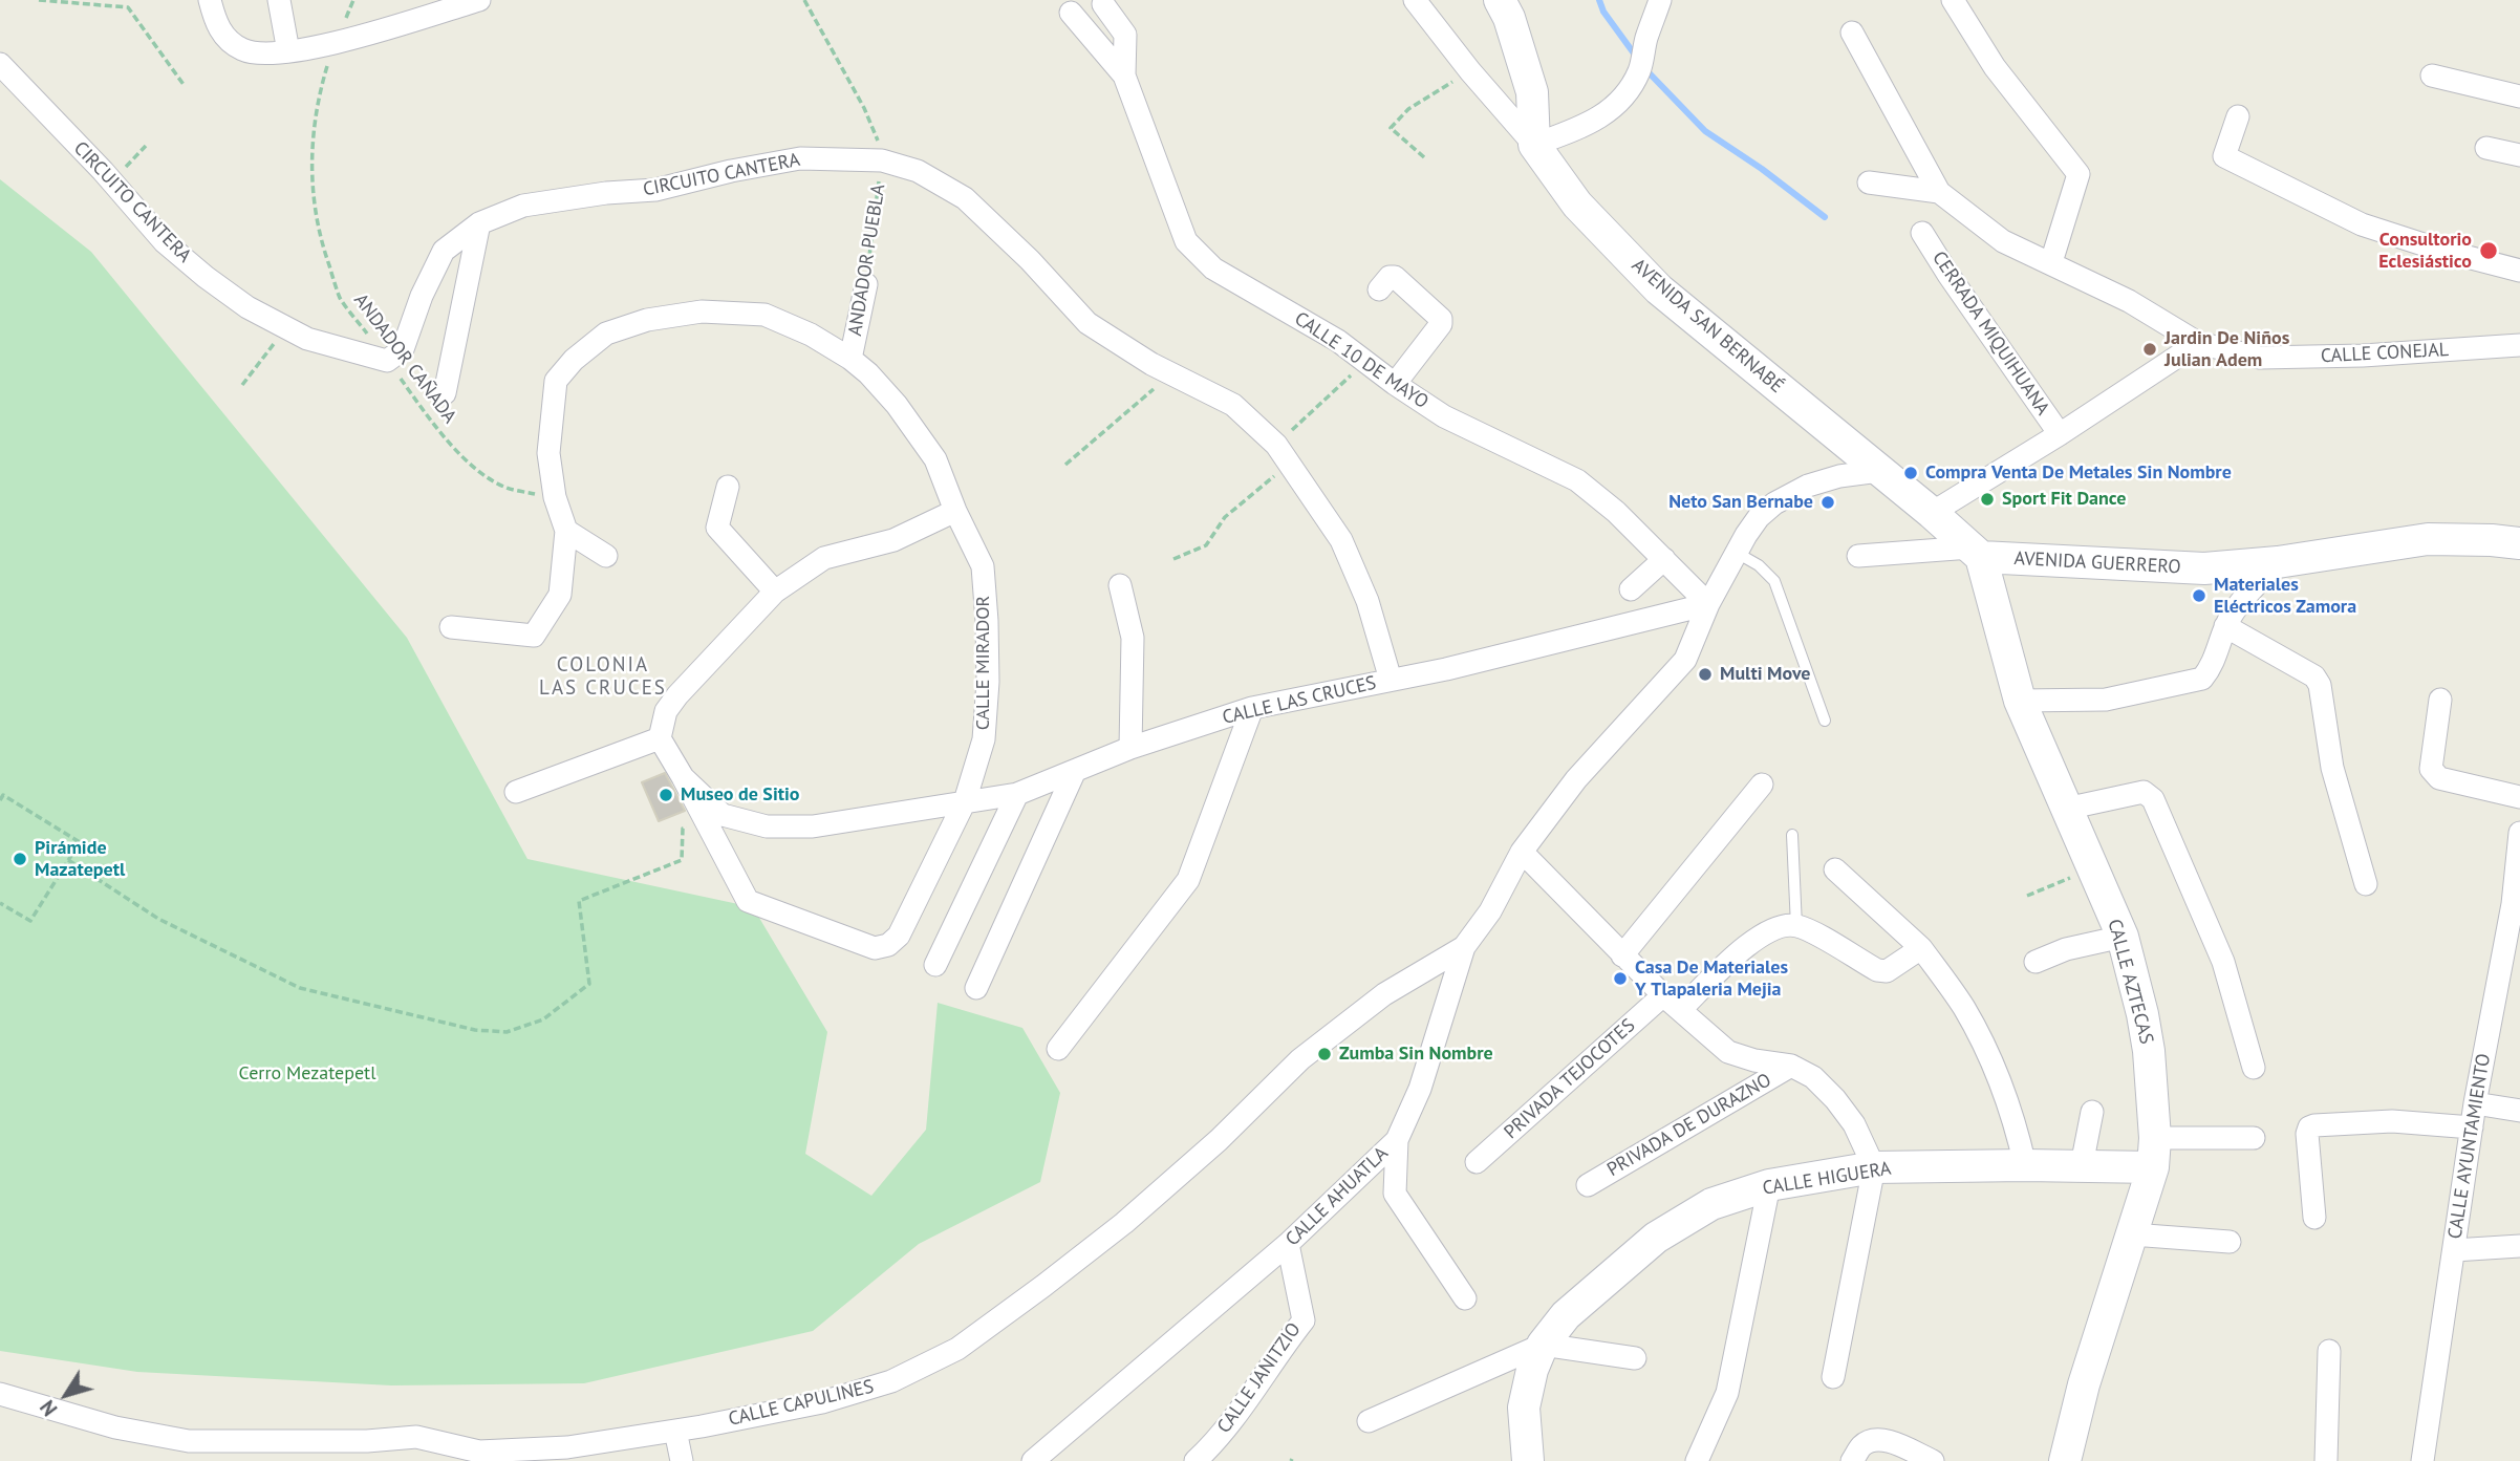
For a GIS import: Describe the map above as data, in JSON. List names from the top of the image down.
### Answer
{
  "streets": {
    "street": [
      "CIRCUITO CANTERA",
      "ANDADOR PUEBLA",
      "AVENIDA SAN BERNABÉ",
      "CERRADA MIQUIHUANA",
      "CALLE CONEJAL",
      "CALLE 10 DE MAYO",
      "AVENIDA GUERRERO",
      "CALLE MIRADOR",
      "CALLE LAS CRUCES",
      "CALLE AZTECAS",
      "PRIVADA TEJOCOTES",
      "PRIVADA DE DURAZNO",
      "CALLE AYUNTAMIENTO",
      "CALLE HIGUERA",
      "CALLE AHUATLA",
      "CALLE JANITZIO",
      "CALLE CAPULINES"
    ],
    "path": ["ANDADOR CAÑADA"]
  },
  "crossings": [
    ["CIRCUITO CANTERA", "ANDADOR PUEBLA"],
    ["CIRCUITO CANTERA", "ANDADOR CAÑADA"],
    ["CIRCUITO CANTERA", "CALLE LAS CRUCES"],
    ["ANDADOR PUEBLA", "CALLE MIRADOR"],
    ["AVENIDA SAN BERNABÉ", "AVENIDA GUERRERO"],
    ["AVENIDA SAN BERNABÉ", "CALLE AZTECAS"],
    ["ANDADOR CAÑADA", "CALLE MIRADOR"],
    ["CALLE 10 DE MAYO", "CALLE LAS CRUCES"],
    ["CALLE 10 DE MAYO", "CALLE AHUATLA"],
    ["AVENIDA GUERRERO", "CALLE AZTECAS"],
    ["CALLE MIRADOR", "CALLE LAS CRUCES"],
    ["CALLE LAS CRUCES", "CALLE AHUATLA"],
    ["CALLE AZTECAS", "CALLE HIGUERA"],
    ["CALLE AHUATLA", "CALLE JANITZIO"],
    ["CALLE AHUATLA", "CALLE CAPULINES"]
  ],
  "districts": ["COLONIA LAS CRUCES"],
  "parks": ["Cerro Mezatepetl"],
  "places": [
    "Consultorio Eclesiástico",
    "Jardin De Niños Julian Adem",
    "Compra Venta De Metales Sin Nombre",
    "Sport Fit Dance",
    "Neto San Bernabe",
    "Materiales Eléctricos Zamora",
    "Multi Move",
    "Museo de Sitio",
    "Pirámide Mazatepetl",
    "Casa De Materiales Y Tlapaleria Mejia",
    "Zumba Sin Nombre"
  ],
  "north": "bottom left"
}
